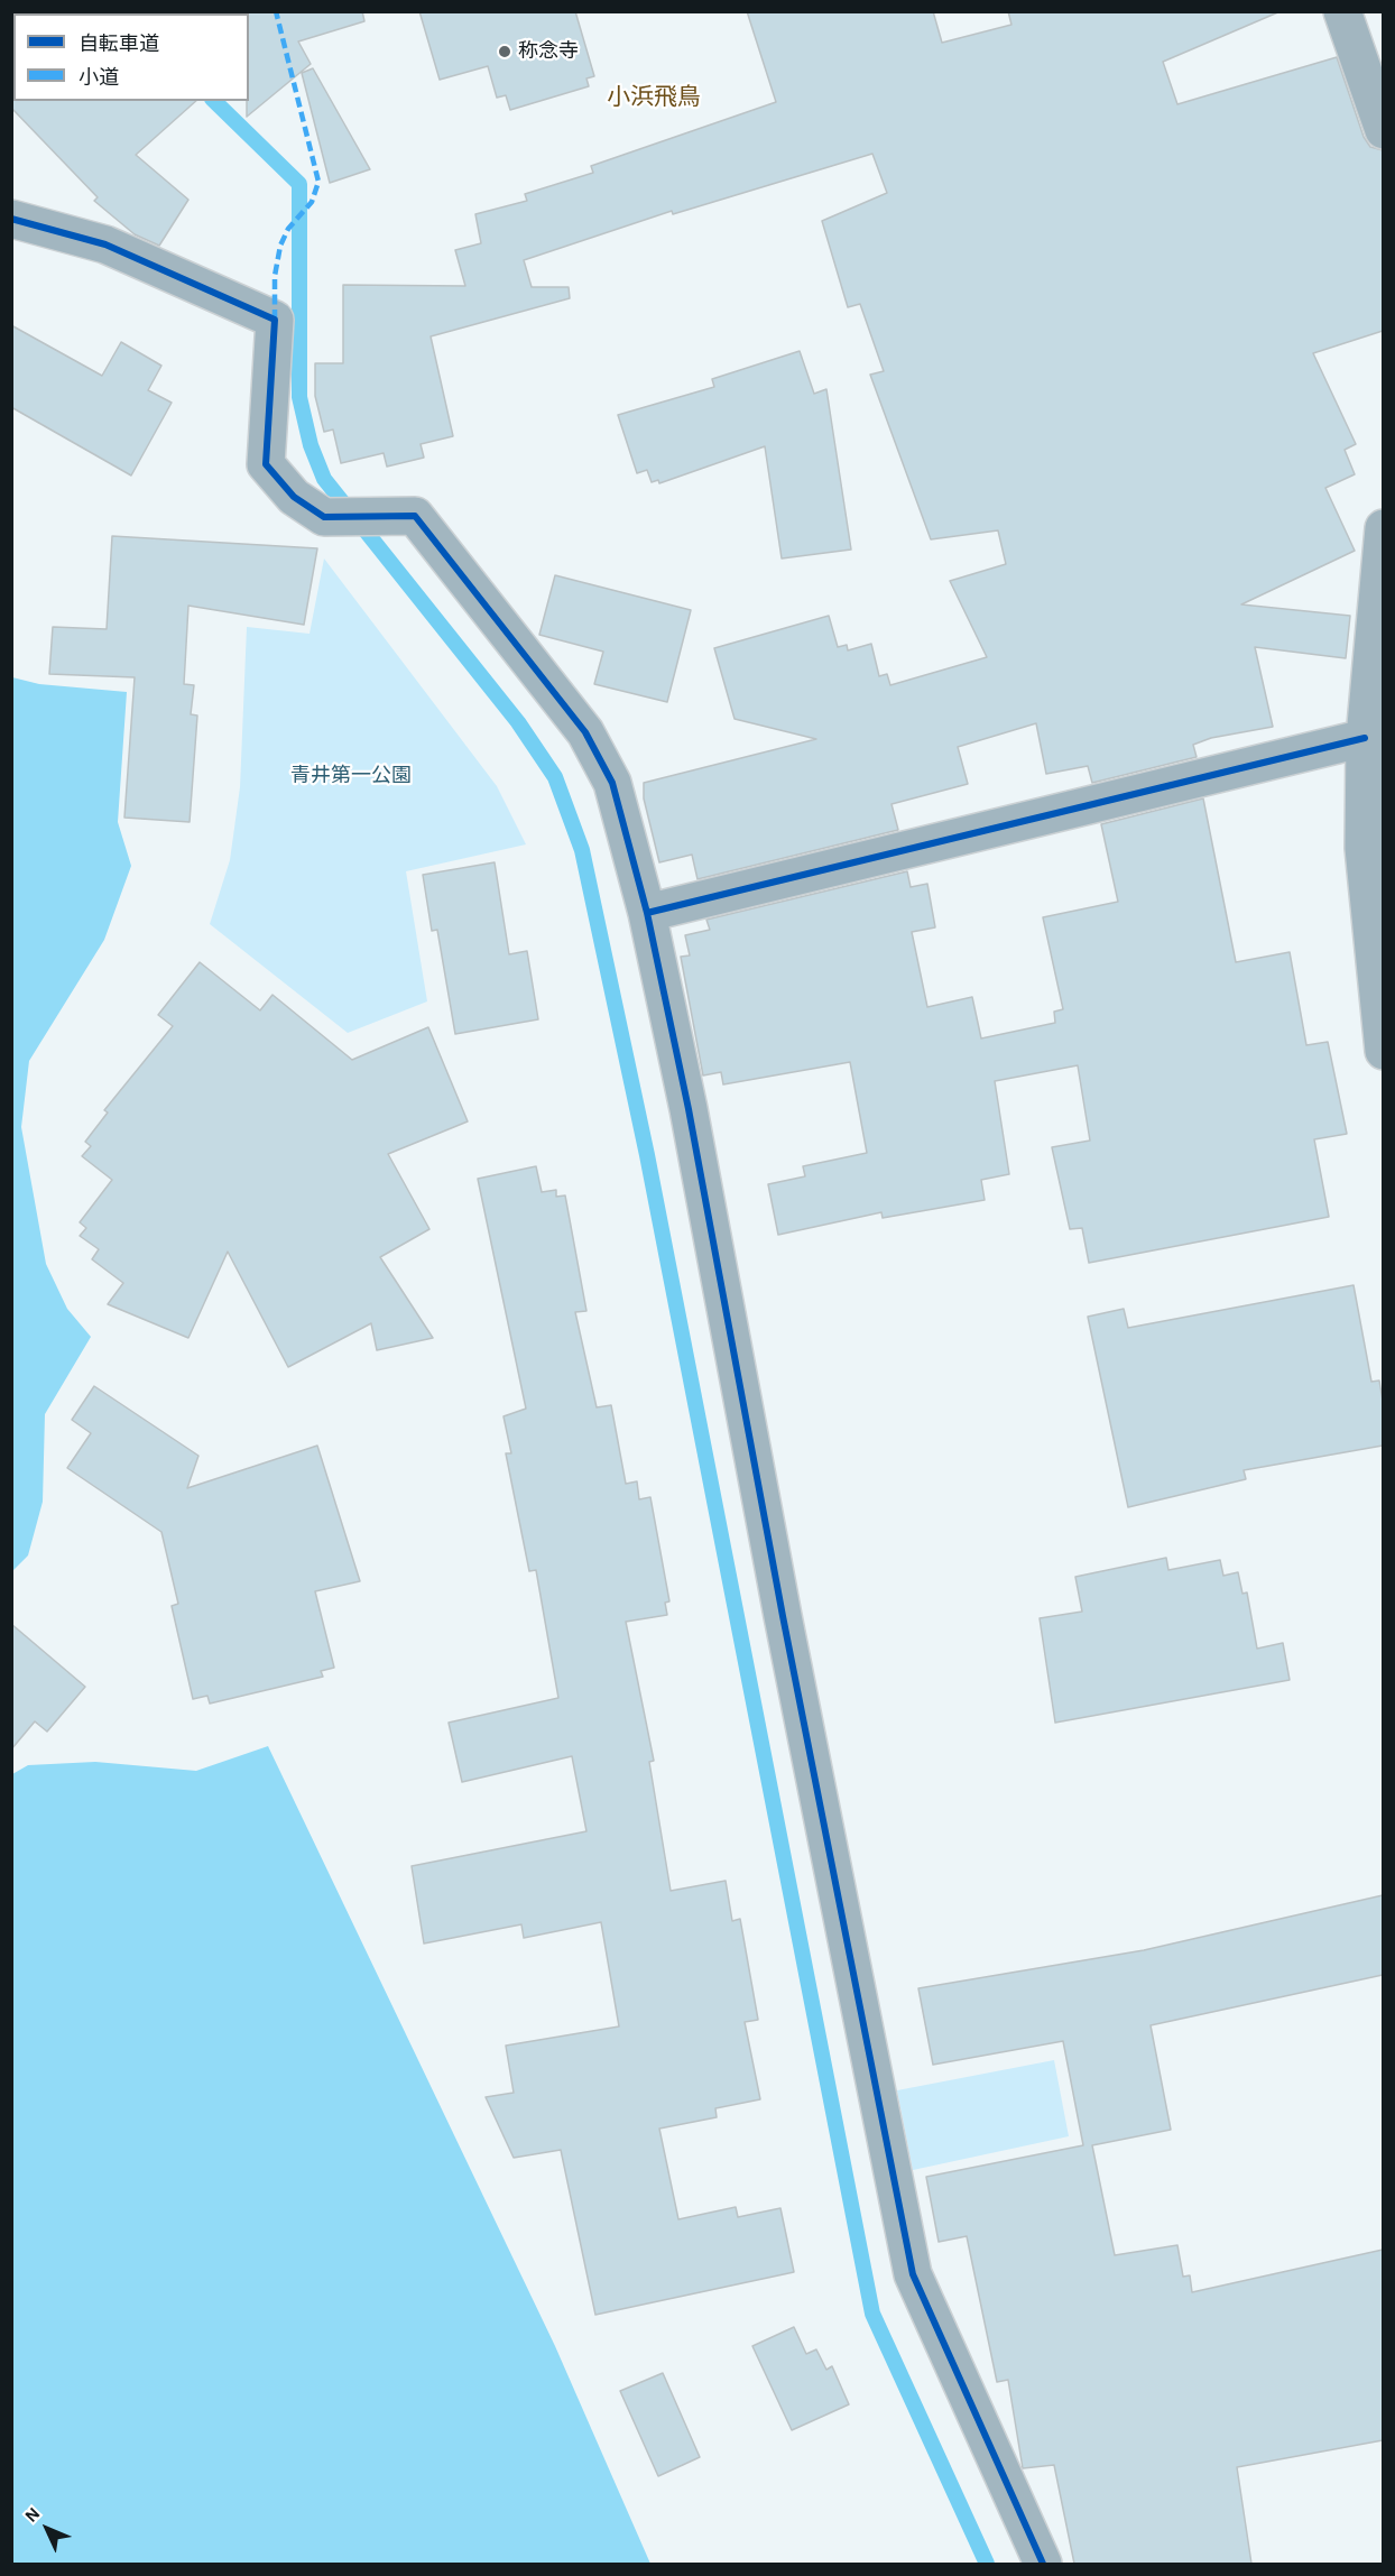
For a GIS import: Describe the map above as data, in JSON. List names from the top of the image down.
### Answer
{
  "districts": ["小浜飛鳥"],
  "parks": ["青井第一公園"],
  "places": ["称念寺"],
  "legend": ["自転車道", "小道"],
  "north": "top left"
}
